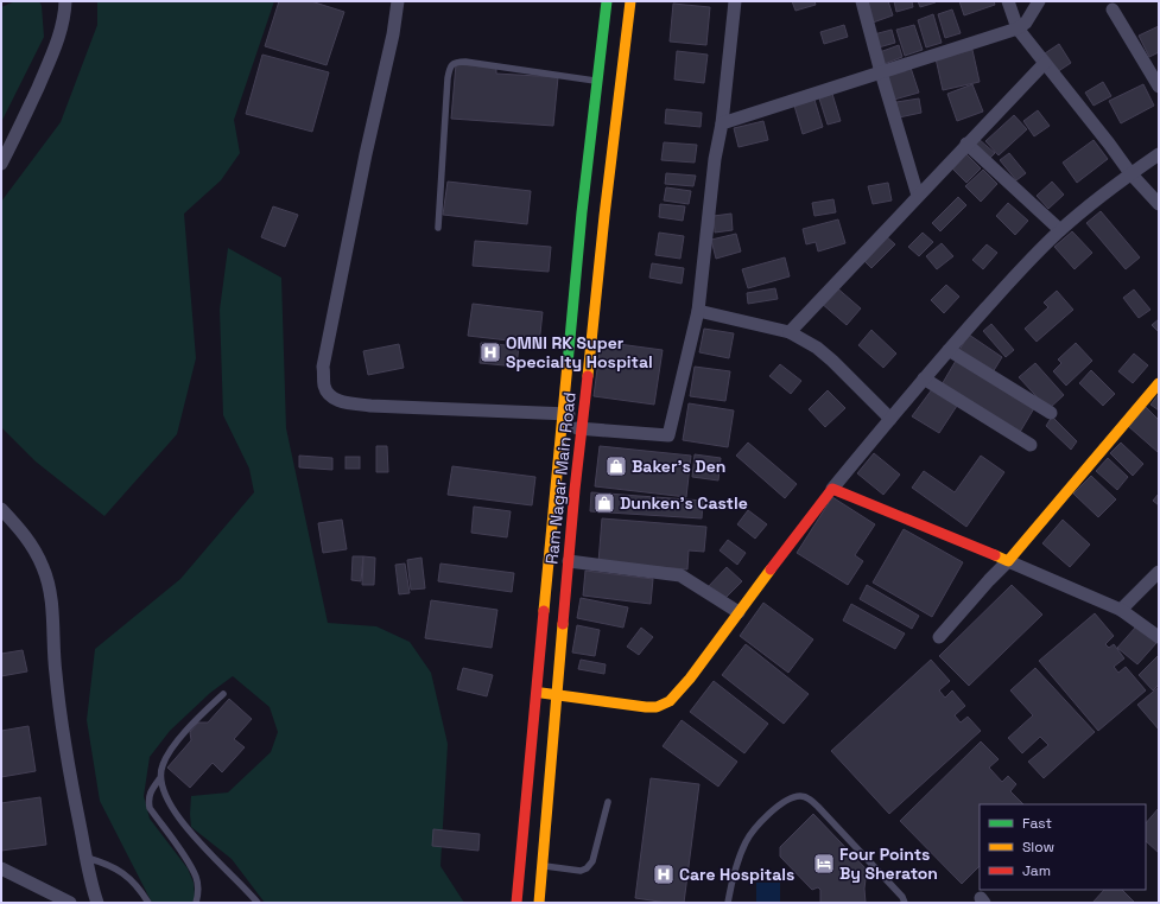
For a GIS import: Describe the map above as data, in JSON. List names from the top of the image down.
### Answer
{
  "streets": {
    "main road": ["Ram Nagar Main Road"]
  },
  "places": {
    "hospital": ["OMNI RK Super Specialty Hospital", "Care Hospitals"],
    "shop": ["Baker's Den", "Dunken's Castle"],
    "hotel": ["Four Points By Sheraton"]
  },
  "legend": ["Fast", "Slow", "Jam"]
}
